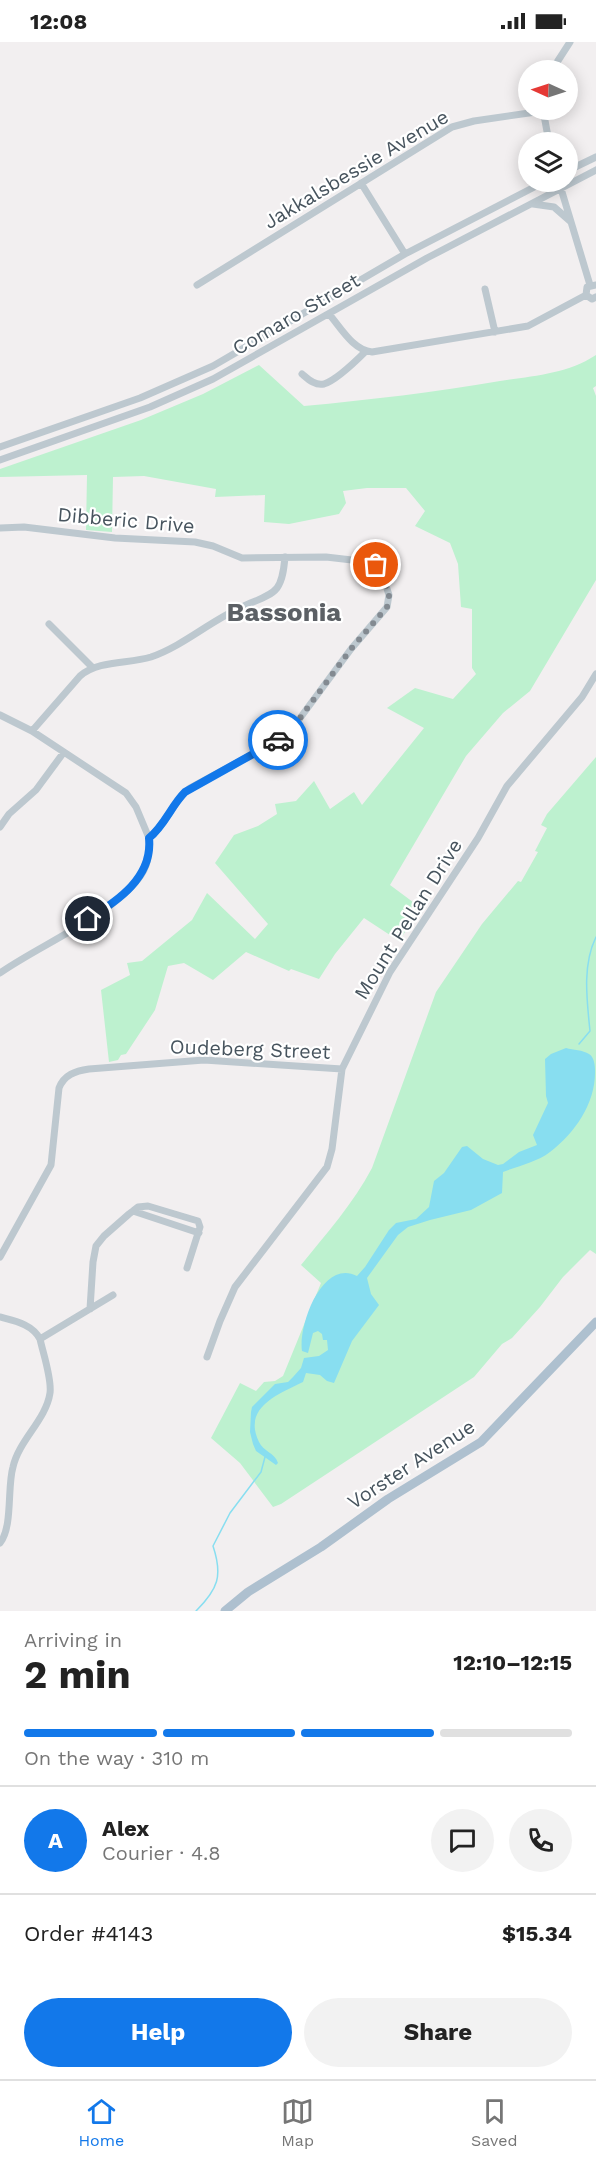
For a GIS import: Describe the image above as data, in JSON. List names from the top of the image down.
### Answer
{
  "streets": {
    "main road": ["Vorster Avenue"],
    "street": [
      "Jakkalsbessie Avenue",
      "Comaro Street",
      "Dibberic Drive",
      "Mount Pellan Drive",
      "Oudeberg Street"
    ]
  },
  "crossings": [
    ["Mount Pellan Drive", "Oudeberg Street"]
  ],
  "districts": ["Bassonia"],
  "north": "left",
  "page": {
    "status": "12:08",
    "heading": ["2 min", "Arriving in", "12:10–12:15"],
    "panel": [
      "Alex",
      "Courier · 4.8",
      "Order #4143",
      "$15.34"
    ],
    "bar": "On the way · 310 m",
    "round": "A",
    "buttons": ["Help", "Share"],
    "tabs": ["Home", "Map", "Saved"]
  }
}
